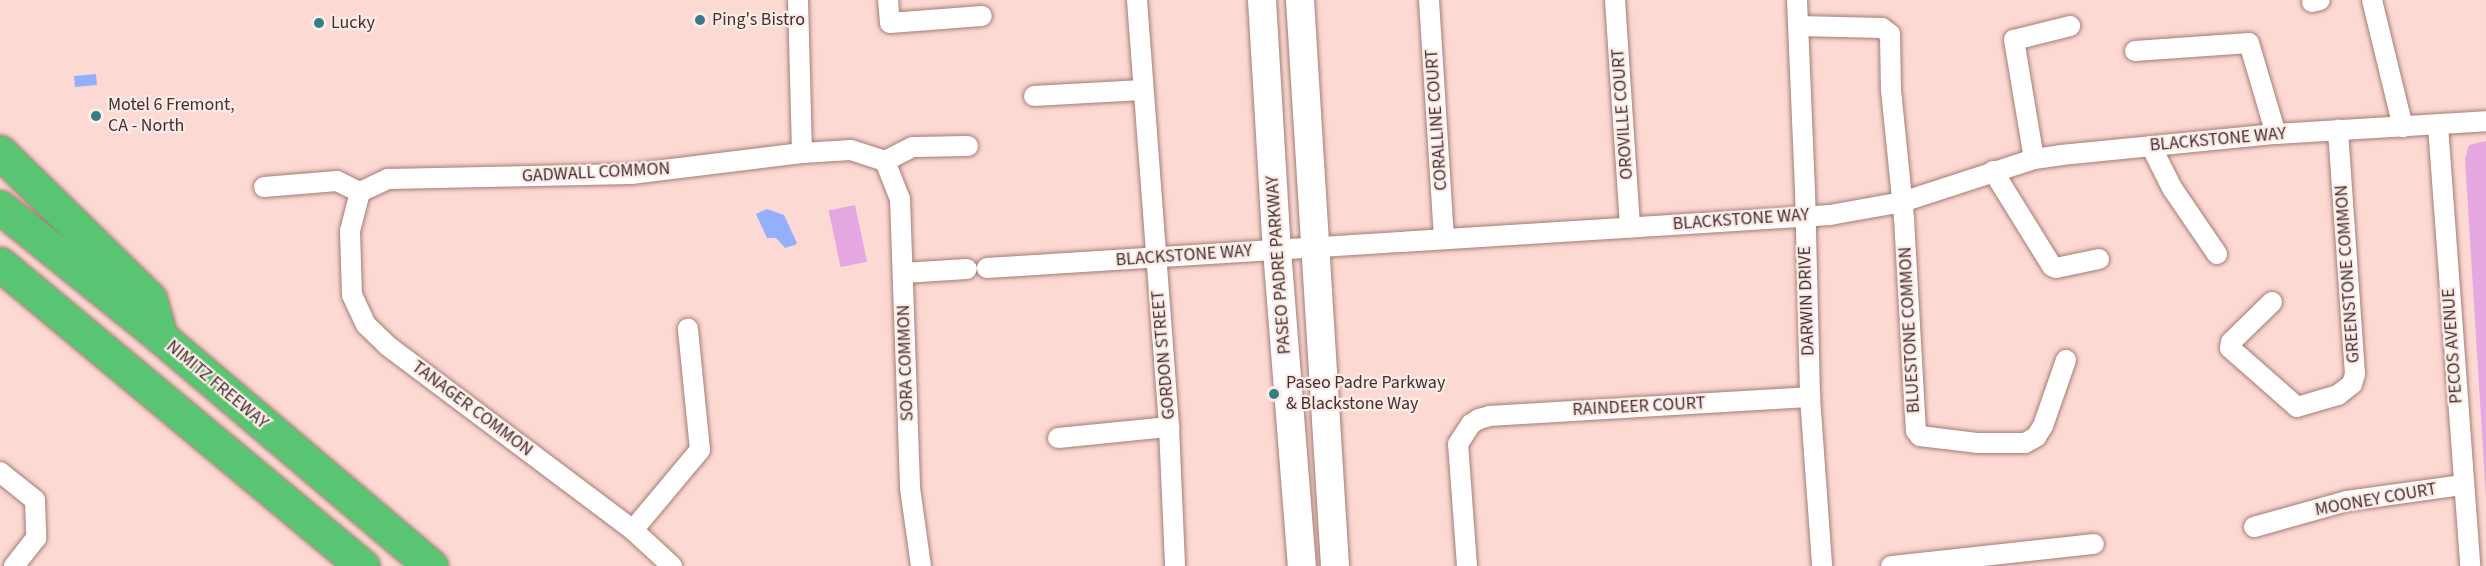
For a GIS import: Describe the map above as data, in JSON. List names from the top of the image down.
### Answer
{
  "streets": {
    "highway": ["NIMITZ FREEWAY"],
    "main road": ["PASEO PADRE PARKWAY"],
    "street": [
      "OROVILLE COURT",
      "CORALLINE COURT",
      "BLACKSTONE WAY",
      "GADWALL COMMON",
      "GREENSTONE COMMON",
      "DARWIN DRIVE",
      "BLUESTONE COMMON",
      "PECOS AVENUE",
      "GORDON STREET",
      "SORA COMMON",
      "RAINDEER COURT",
      "TANAGER COMMON",
      "MOONEY COURT"
    ]
  },
  "crossings": [
    ["OROVILLE COURT", "BLACKSTONE WAY"],
    ["CORALLINE COURT", "BLACKSTONE WAY"],
    ["BLACKSTONE WAY", "PASEO PADRE PARKWAY"],
    ["BLACKSTONE WAY", "GREENSTONE COMMON"],
    ["BLACKSTONE WAY", "DARWIN DRIVE"],
    ["BLACKSTONE WAY", "BLUESTONE COMMON"],
    ["BLACKSTONE WAY", "PECOS AVENUE"],
    ["BLACKSTONE WAY", "GORDON STREET"],
    ["GADWALL COMMON", "SORA COMMON"],
    ["GADWALL COMMON", "TANAGER COMMON"],
    ["DARWIN DRIVE", "RAINDEER COURT"],
    ["PECOS AVENUE", "MOONEY COURT"]
  ],
  "places": [
    "Ping's Bistro",
    "Lucky",
    "Motel 6 Fremont, CA - North",
    "Paseo Padre Parkway & Blackstone Way"
  ]
}
